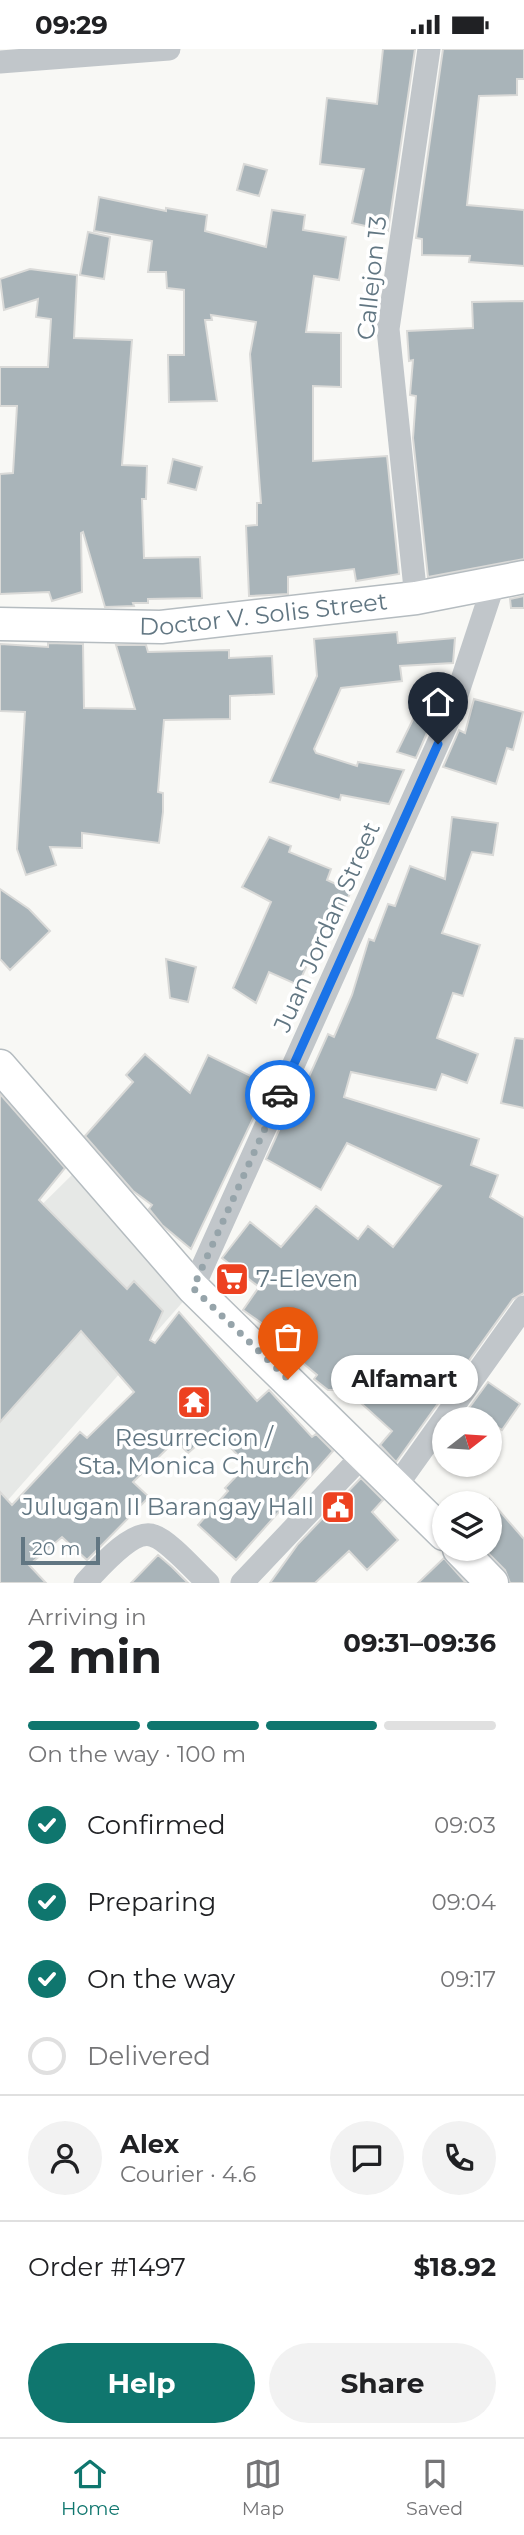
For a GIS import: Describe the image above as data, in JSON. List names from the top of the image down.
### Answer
{
  "streets": {
    "street": ["Callejon 13", "Doctor V. Solis Street", "Juan Jordan Street"]
  },
  "crossings": [
    ["Callejon 13", "Doctor V. Solis Street"],
    ["Doctor V. Solis Street", "Juan Jordan Street"]
  ],
  "places": {
    "supermarket": ["7-Eleven"],
    "other": ["Alfamart"],
    "temple": ["Resurrecion / Sta. Monica Church"],
    "public building": ["Julugan II Barangay Hall"]
  },
  "scale_bar": "20 m",
  "north": "right",
  "page": {
    "status": "09:29",
    "bubble": "Alfamart",
    "scale": "20 m",
    "heading": ["2 min", "Arriving in", "09:31–09:36"],
    "panel": [
      "Alex",
      "Courier · 4.6",
      "Order #1497",
      "$18.92"
    ],
    "bar": "On the way · 100 m",
    "list": [
      ["Confirmed", "09:03"],
      ["Preparing", "09:04"],
      ["On the way", "09:17"],
      "Delivered"
    ],
    "buttons": ["Help", "Share"],
    "tabs": ["Home", "Map", "Saved"]
  }
}
